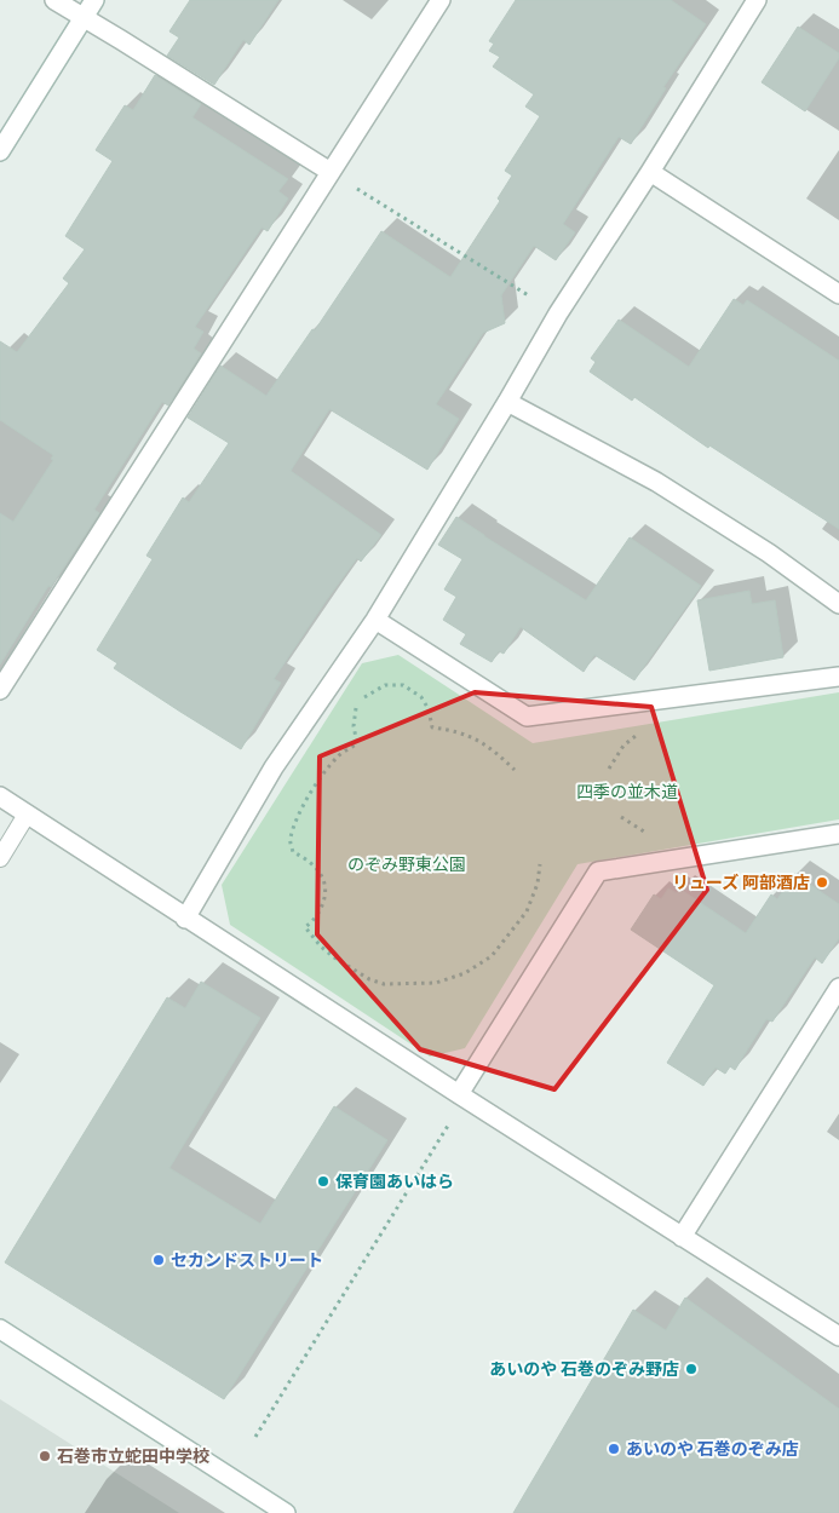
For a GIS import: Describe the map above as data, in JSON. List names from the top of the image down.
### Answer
{
  "parks": ["四季の並木道", "のぞみ野東公園"],
  "places": [
    "リューズ 阿部酒店",
    "保育園あいはら",
    "セカンドストリート",
    "あいのや 石巻のぞみ野店",
    "あいのや 石巻のぞみ店",
    "石巻市立蛇田中学校"
  ]
}
